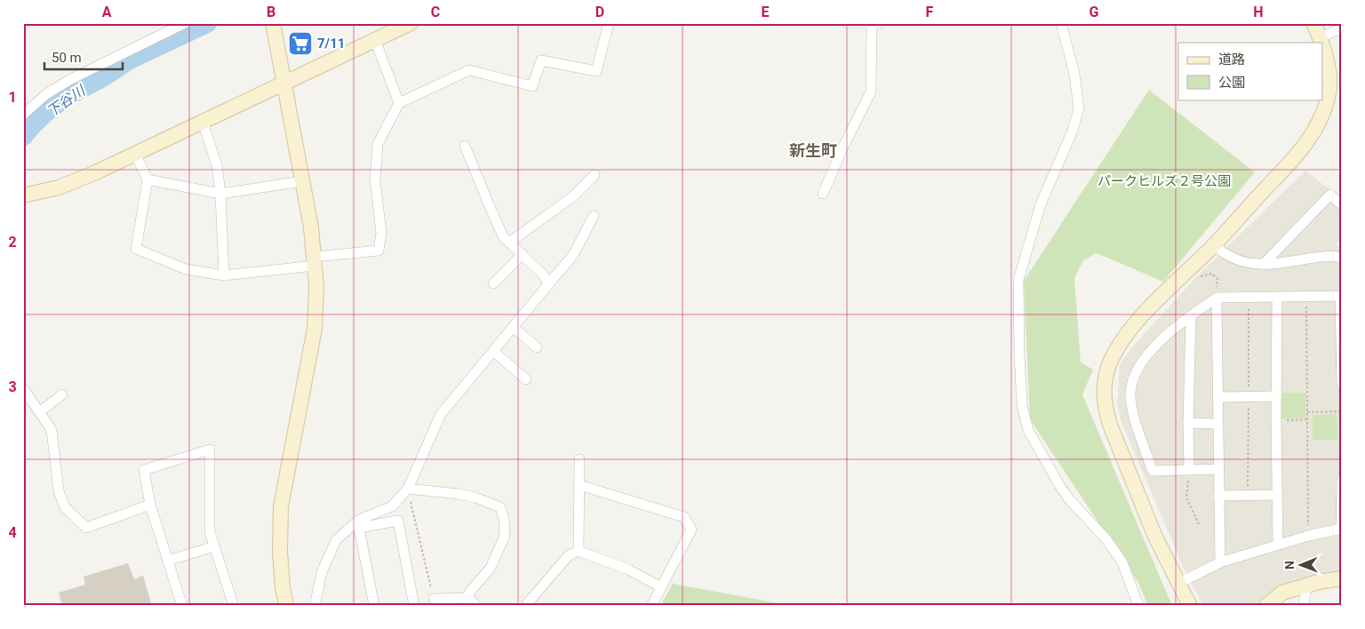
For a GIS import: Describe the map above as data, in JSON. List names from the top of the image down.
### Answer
{
  "districts": ["新生町"],
  "water": ["下谷川"],
  "parks": ["パークヒルズ２号公園"],
  "places": {
    "supermarket": ["7/11"]
  },
  "legend": ["道路", "公園"],
  "scale_bar": "50 m",
  "north": "left",
  "grid": {
    "columns": [
      "A",
      "B",
      "C",
      "D",
      "E",
      "F",
      "G",
      "H"
    ],
    "rows": [
      "1",
      "2",
      "3",
      "4"
    ]
  }
}
